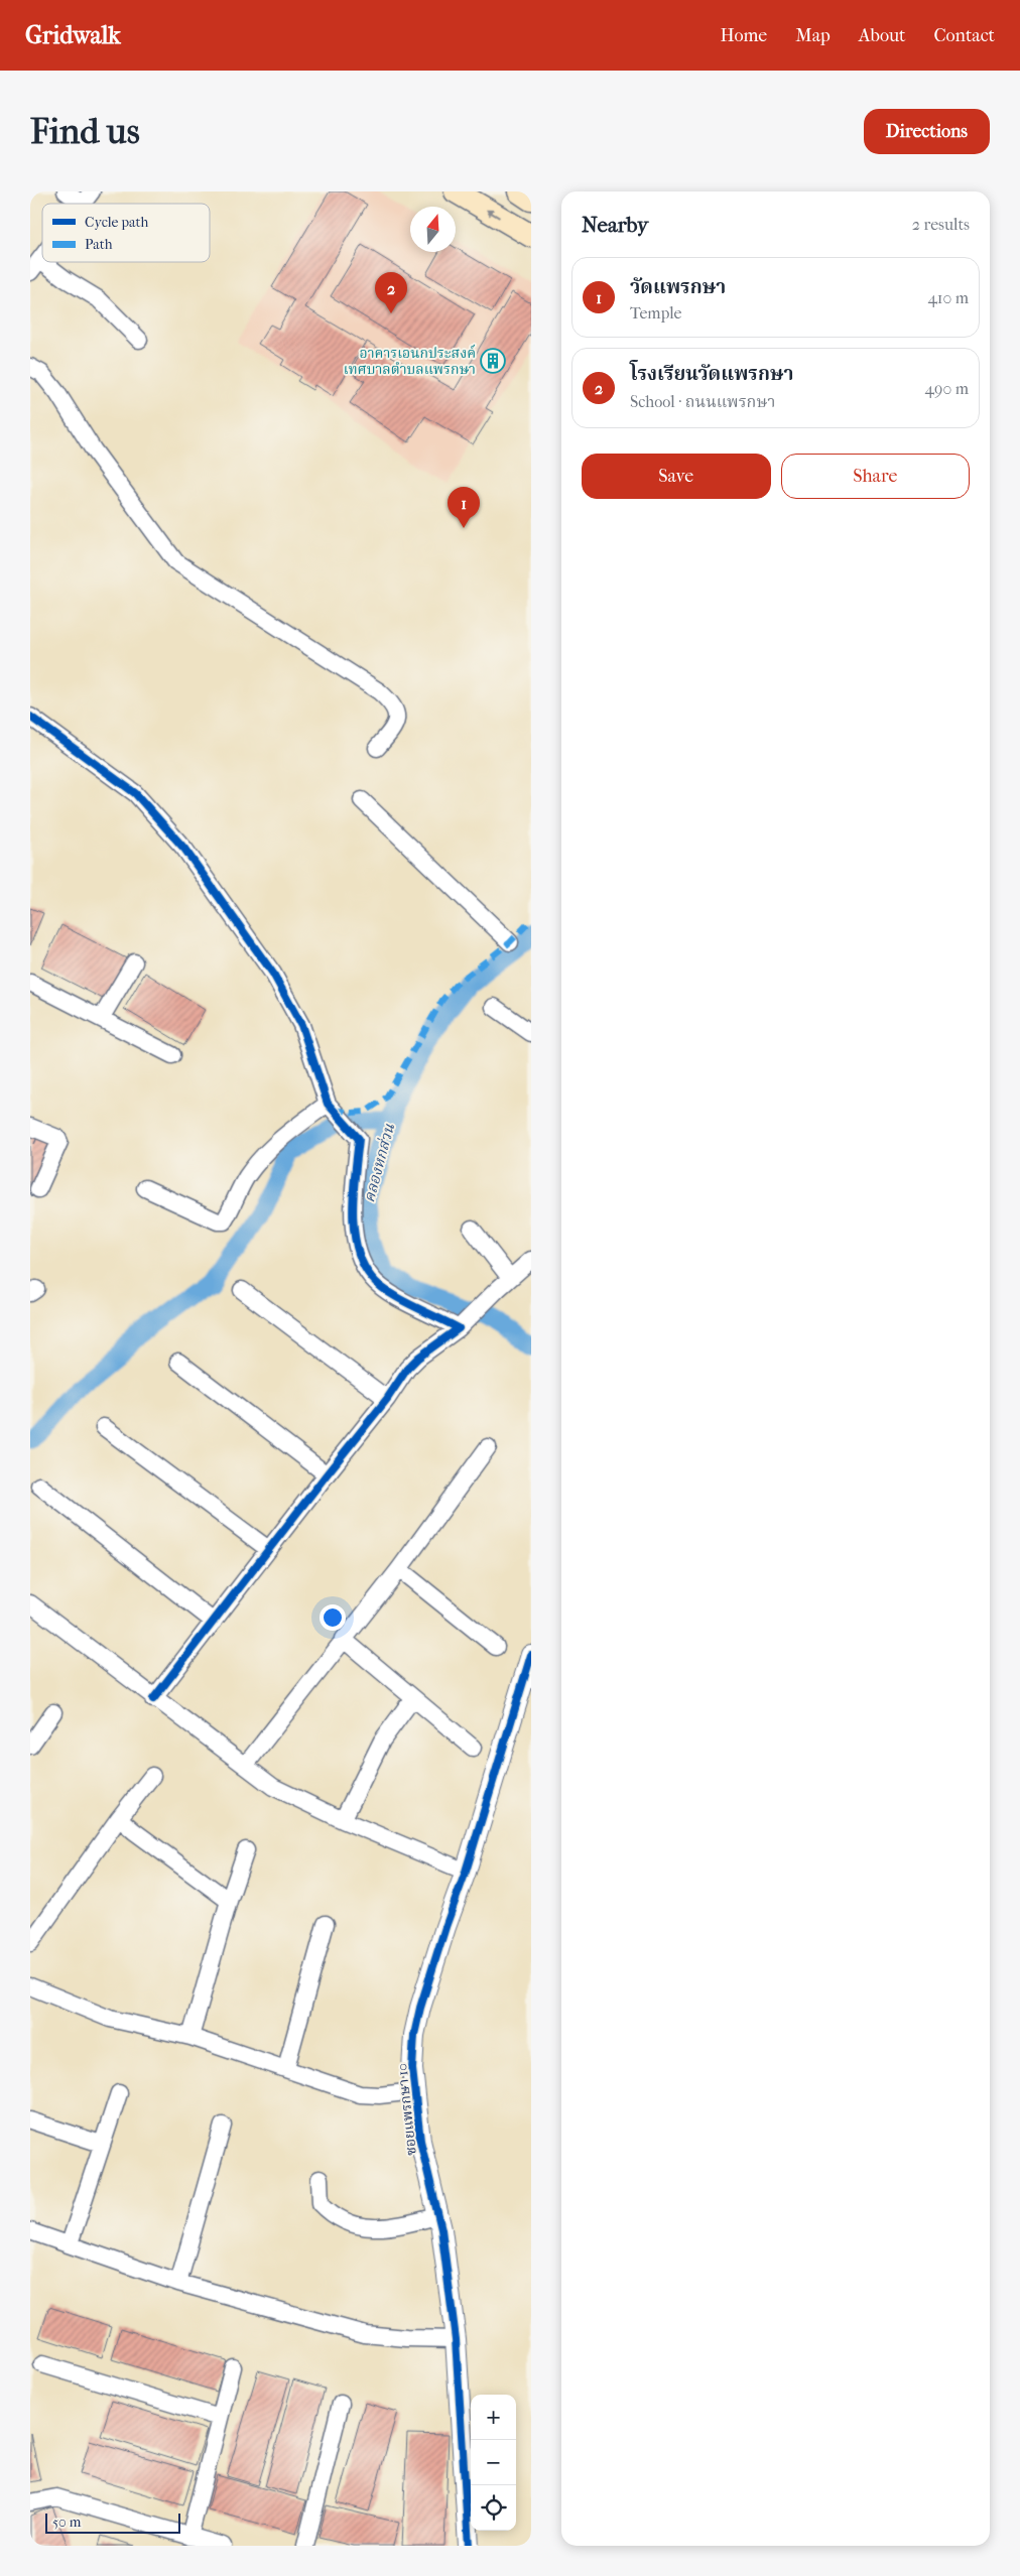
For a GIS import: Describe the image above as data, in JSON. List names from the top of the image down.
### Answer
{
  "streets": {
    "street": ["ซอยแพรกษา 10"]
  },
  "water": ["คลองหกส่วน"],
  "places": {
    "building": ["อาคารเอนกประสงค์ เทศบาลตำบลแพรกษา"]
  },
  "legend": ["Cycle path", "Path"],
  "scale_bar": "50 m",
  "north": "top",
  "page": {
    "header": "Gridwalk",
    "nav": [
      "Home",
      "Map",
      "About",
      "Contact"
    ],
    "buttons": [
      "Directions",
      ["Save", "Share"]
    ],
    "title": "Find us",
    "heading": ["Nearby", "2 results"],
    "list": [
      {
        "mark": "1",
        "name": "วัดแพรกษา",
        "note": "Temple",
        "value": "410 m"
      },
      {
        "mark": "2",
        "name": "โรงเรียนวัดแพรกษา",
        "note": "School · ถนนแพรกษา",
        "value": "490 m"
      }
    ],
    "pins": ["2", "1"],
    "map_buttons": ["+", "−"],
    "scale": "50 m"
  }
}
